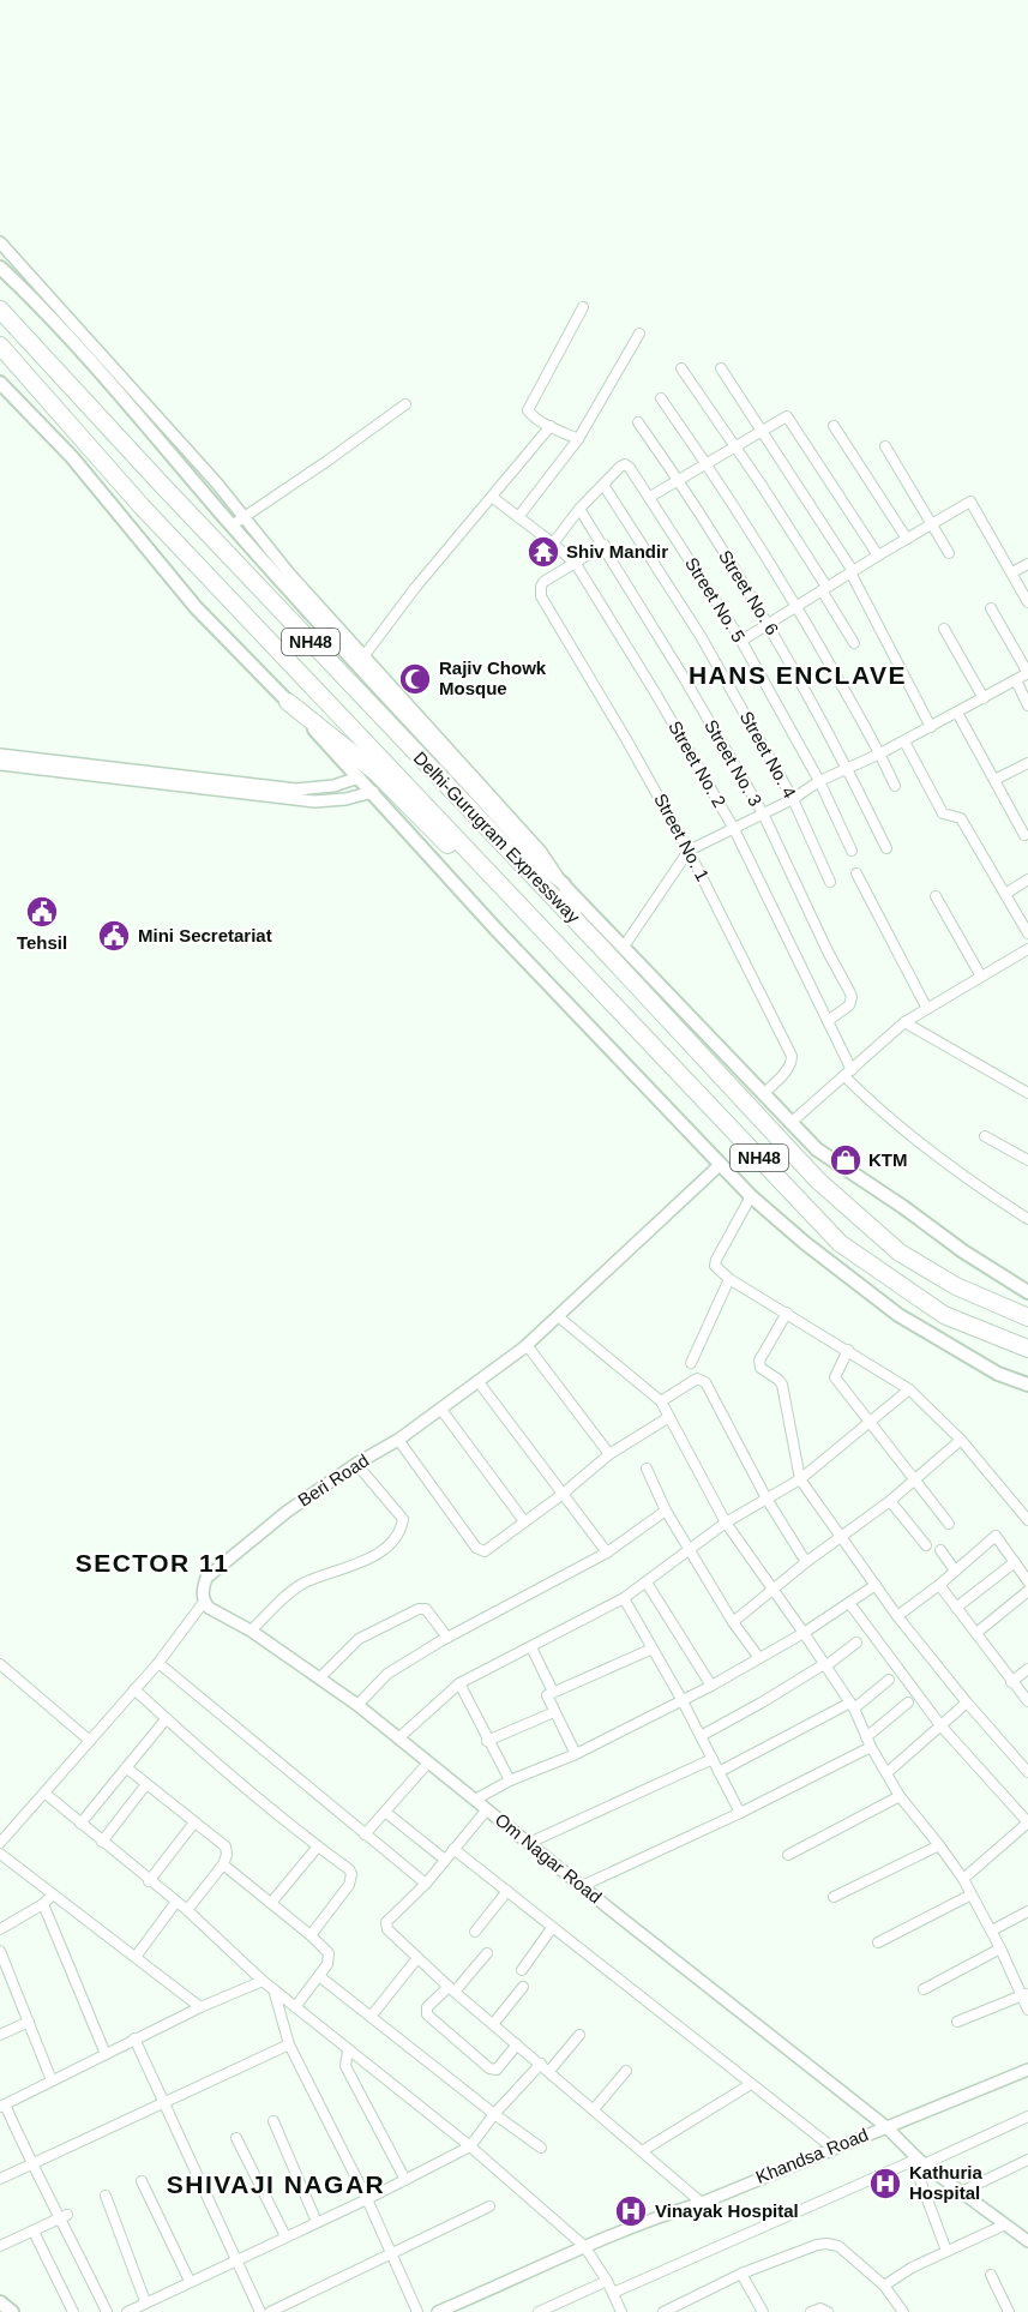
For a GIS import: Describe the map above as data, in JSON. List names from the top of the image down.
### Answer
{
  "streets": {
    "highway": ["NH48", "Delhi-Gurugram Expressway"],
    "street": [
      "Street No. 6",
      "Street No. 5",
      "Street No. 4",
      "Street No. 3",
      "Street No. 2",
      "Street No. 1",
      "Beri Road",
      "Om Nagar Road",
      "Khandsa Road"
    ]
  },
  "crossings": [
    ["Street No. 5", "Street No. 4"],
    ["Street No. 3", "Street No. 2"],
    ["Street No. 2", "Street No. 1"],
    ["Beri Road", "Om Nagar Road"],
    ["Om Nagar Road", "Khandsa Road"]
  ],
  "districts": ["HANS ENCLAVE", "SECTOR 11", "SHIVAJI NAGAR"],
  "places": {
    "temple": ["Shiv Mandir"],
    "mosque": ["Rajiv Chowk Mosque"],
    "public building": ["Tehsil", "Mini Secretariat"],
    "shop": ["KTM"],
    "hospital": ["Kathuria Hospital", "Vinayak Hospital"]
  }
}
